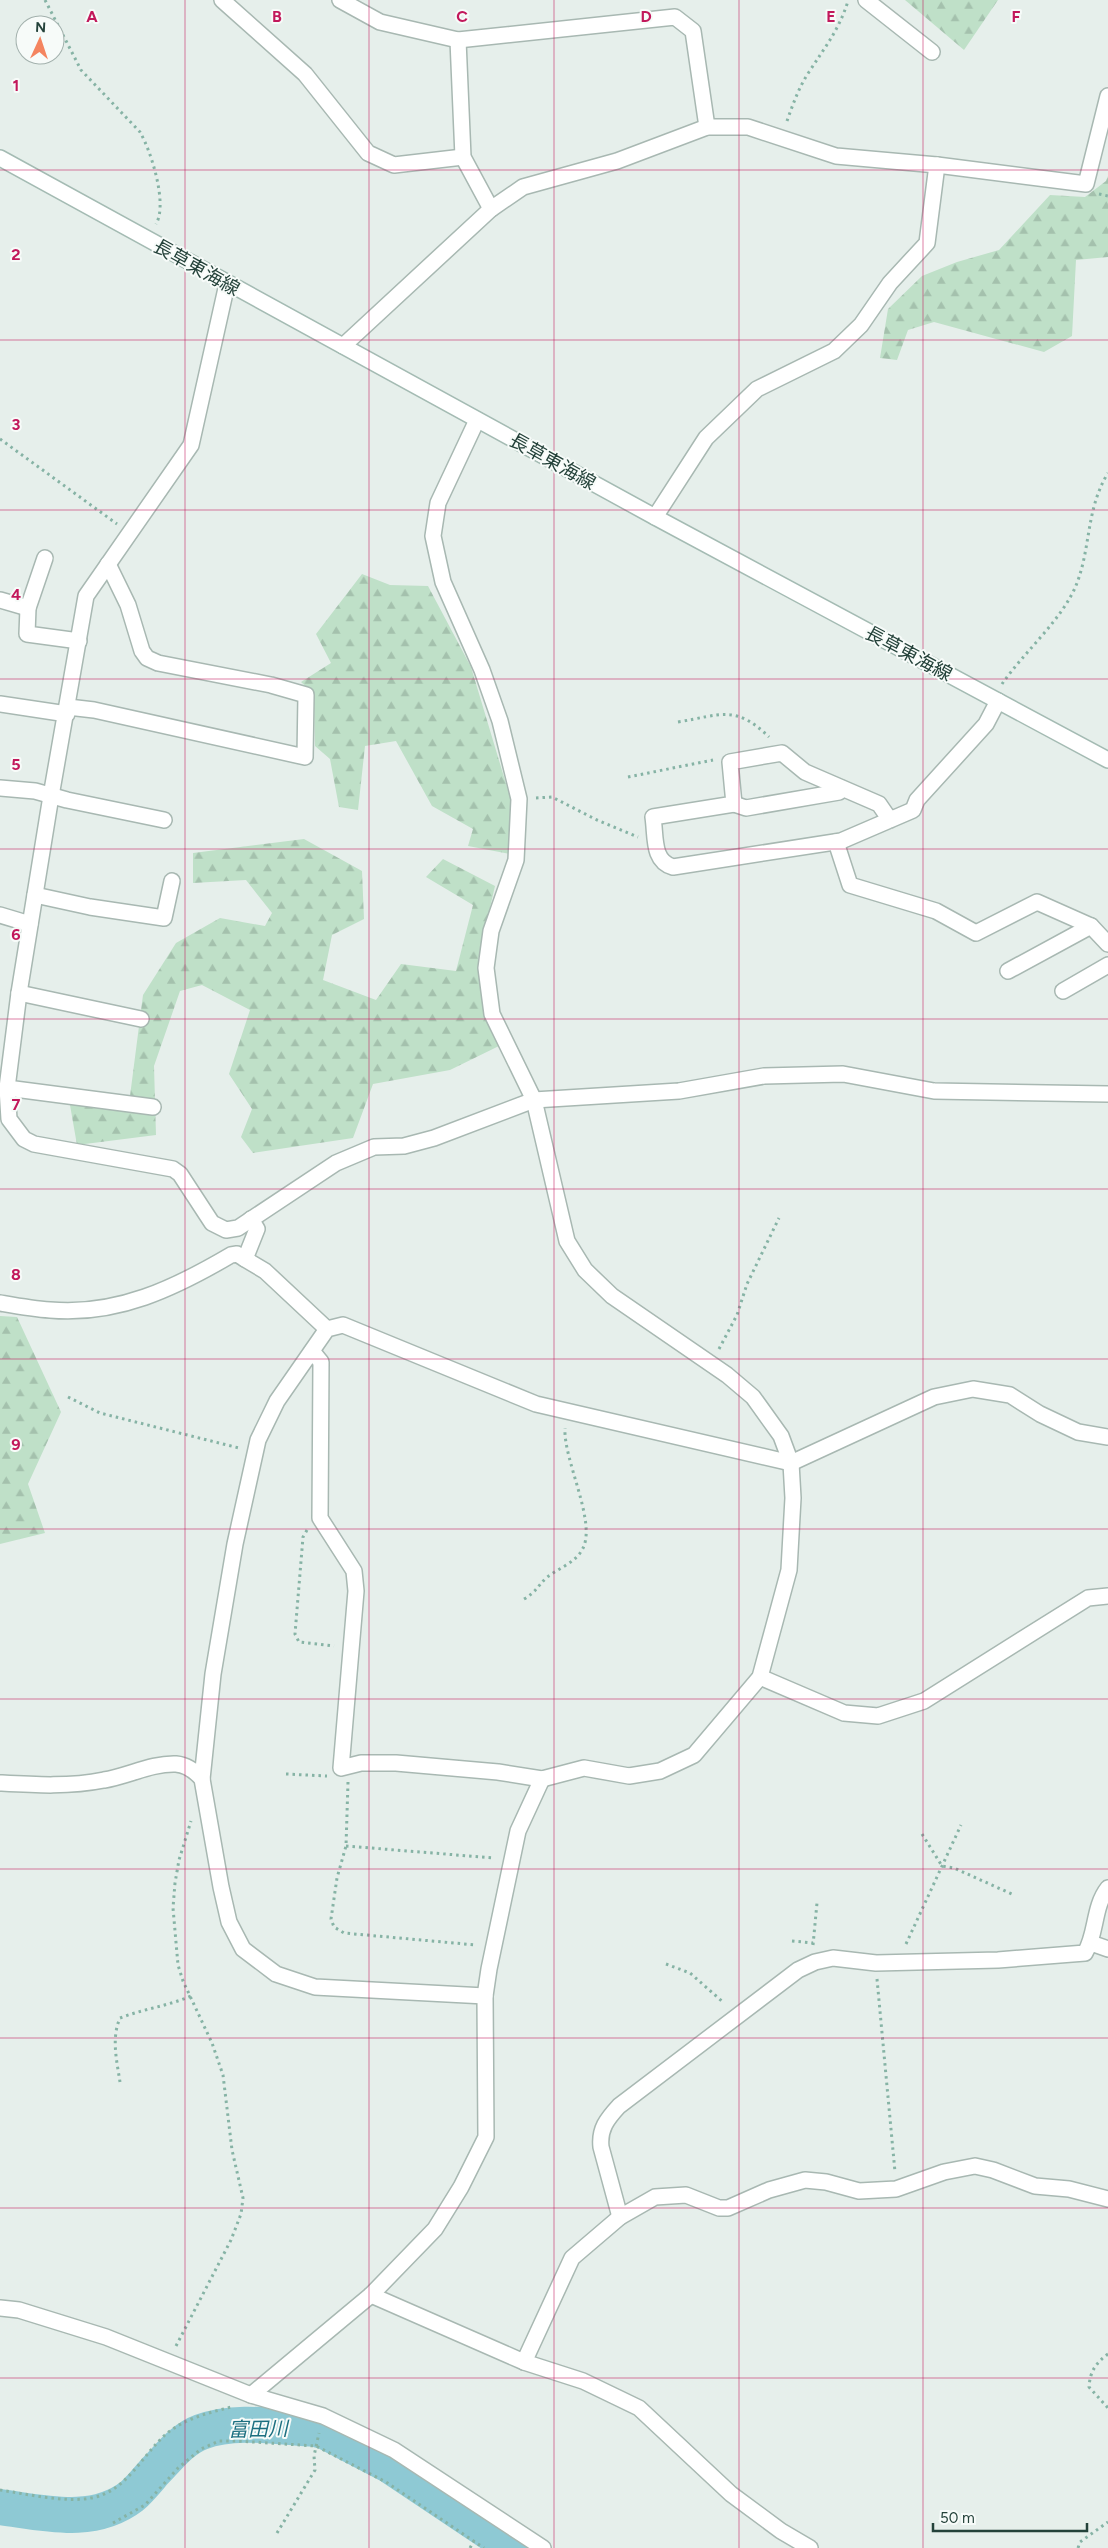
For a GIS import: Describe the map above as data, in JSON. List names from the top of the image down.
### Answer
{
  "streets": {
    "street": ["長草東海線"]
  },
  "water": ["富田川"],
  "scale_bar": "50 m",
  "north": "top",
  "grid": {
    "columns": [
      "A",
      "B",
      "C",
      "D",
      "E",
      "F"
    ],
    "rows": [
      "1",
      "2",
      "3",
      "4",
      "5",
      "6",
      "7",
      "8",
      "9"
    ]
  }
}
